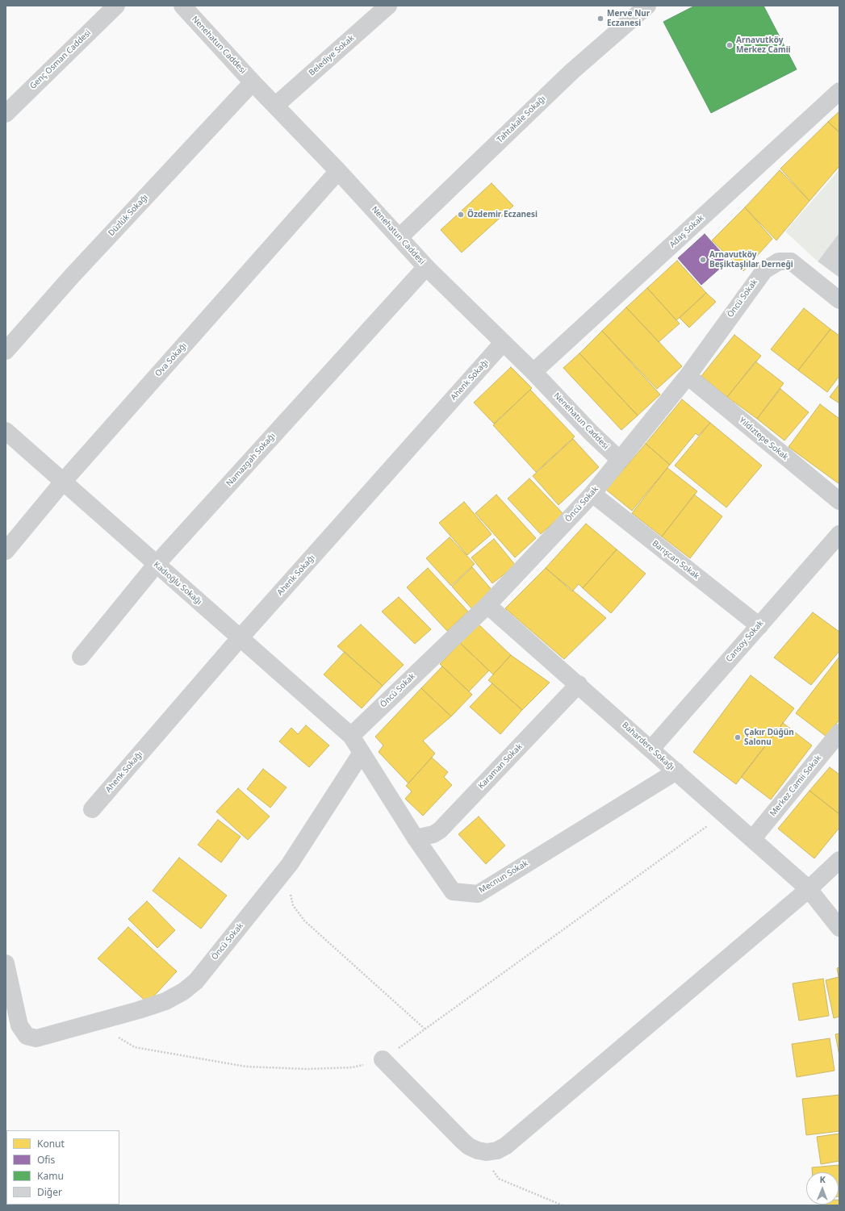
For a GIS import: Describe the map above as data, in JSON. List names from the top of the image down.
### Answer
{
  "streets": {
    "street": [
      "Nenehatun Caddesi",
      "Belediye Sokak",
      "Genç Osman Caddesi",
      "Tahtakale Sokağı",
      "Düzlük Sokağı",
      "Adaş Sokak",
      "Öncü Sokak",
      "Ova Sokağı",
      "Ahenk Sokağı",
      "Yıldıztepe Sokak",
      "Namazgah Sokağı",
      "Barışcan Sokak",
      "Kadıoğlu Sokağı",
      "Cansoy Sokak",
      "Bahardere Sokağı",
      "Karaman Sokak",
      "Merkez Camii Sokak",
      "Mecnun Sokak"
    ]
  },
  "crossings": [
    ["Nenehatun Caddesi", "Belediye Sokak"],
    ["Nenehatun Caddesi", "Tahtakale Sokağı"],
    ["Nenehatun Caddesi", "Düzlük Sokağı"],
    ["Nenehatun Caddesi", "Adaş Sokak"],
    ["Nenehatun Caddesi", "Öncü Sokak"],
    ["Nenehatun Caddesi", "Ova Sokağı"],
    ["Nenehatun Caddesi", "Ahenk Sokağı"],
    ["Nenehatun Caddesi", "Namazgah Sokağı"],
    ["Öncü Sokak", "Yıldıztepe Sokak"],
    ["Öncü Sokak", "Barışcan Sokak"],
    ["Öncü Sokak", "Kadıoğlu Sokağı"],
    ["Öncü Sokak", "Bahardere Sokağı"],
    ["Öncü Sokak", "Mecnun Sokak"],
    ["Ova Sokağı", "Kadıoğlu Sokağı"],
    ["Ahenk Sokağı", "Kadıoğlu Sokağı"],
    ["Namazgah Sokağı", "Kadıoğlu Sokağı"],
    ["Barışcan Sokak", "Cansoy Sokak"],
    ["Kadıoğlu Sokağı", "Mecnun Sokak"],
    ["Cansoy Sokak", "Bahardere Sokağı"],
    ["Bahardere Sokağı", "Karaman Sokak"],
    ["Bahardere Sokağı", "Merkez Camii Sokak"],
    ["Bahardere Sokağı", "Mecnun Sokak"],
    ["Karaman Sokak", "Mecnun Sokak"]
  ],
  "places": [
    "Merve Nur Eczanesi",
    "Arnavutköy Merkez Camii",
    "Özdemir Eczanesi",
    "Arnavutköy Beşiktaşlılar Derneği",
    "Çakır Düğün Salonu"
  ],
  "legend": [
    "Konut",
    "Ofis",
    "Kamu",
    "Diğer"
  ],
  "north": "top"
}
